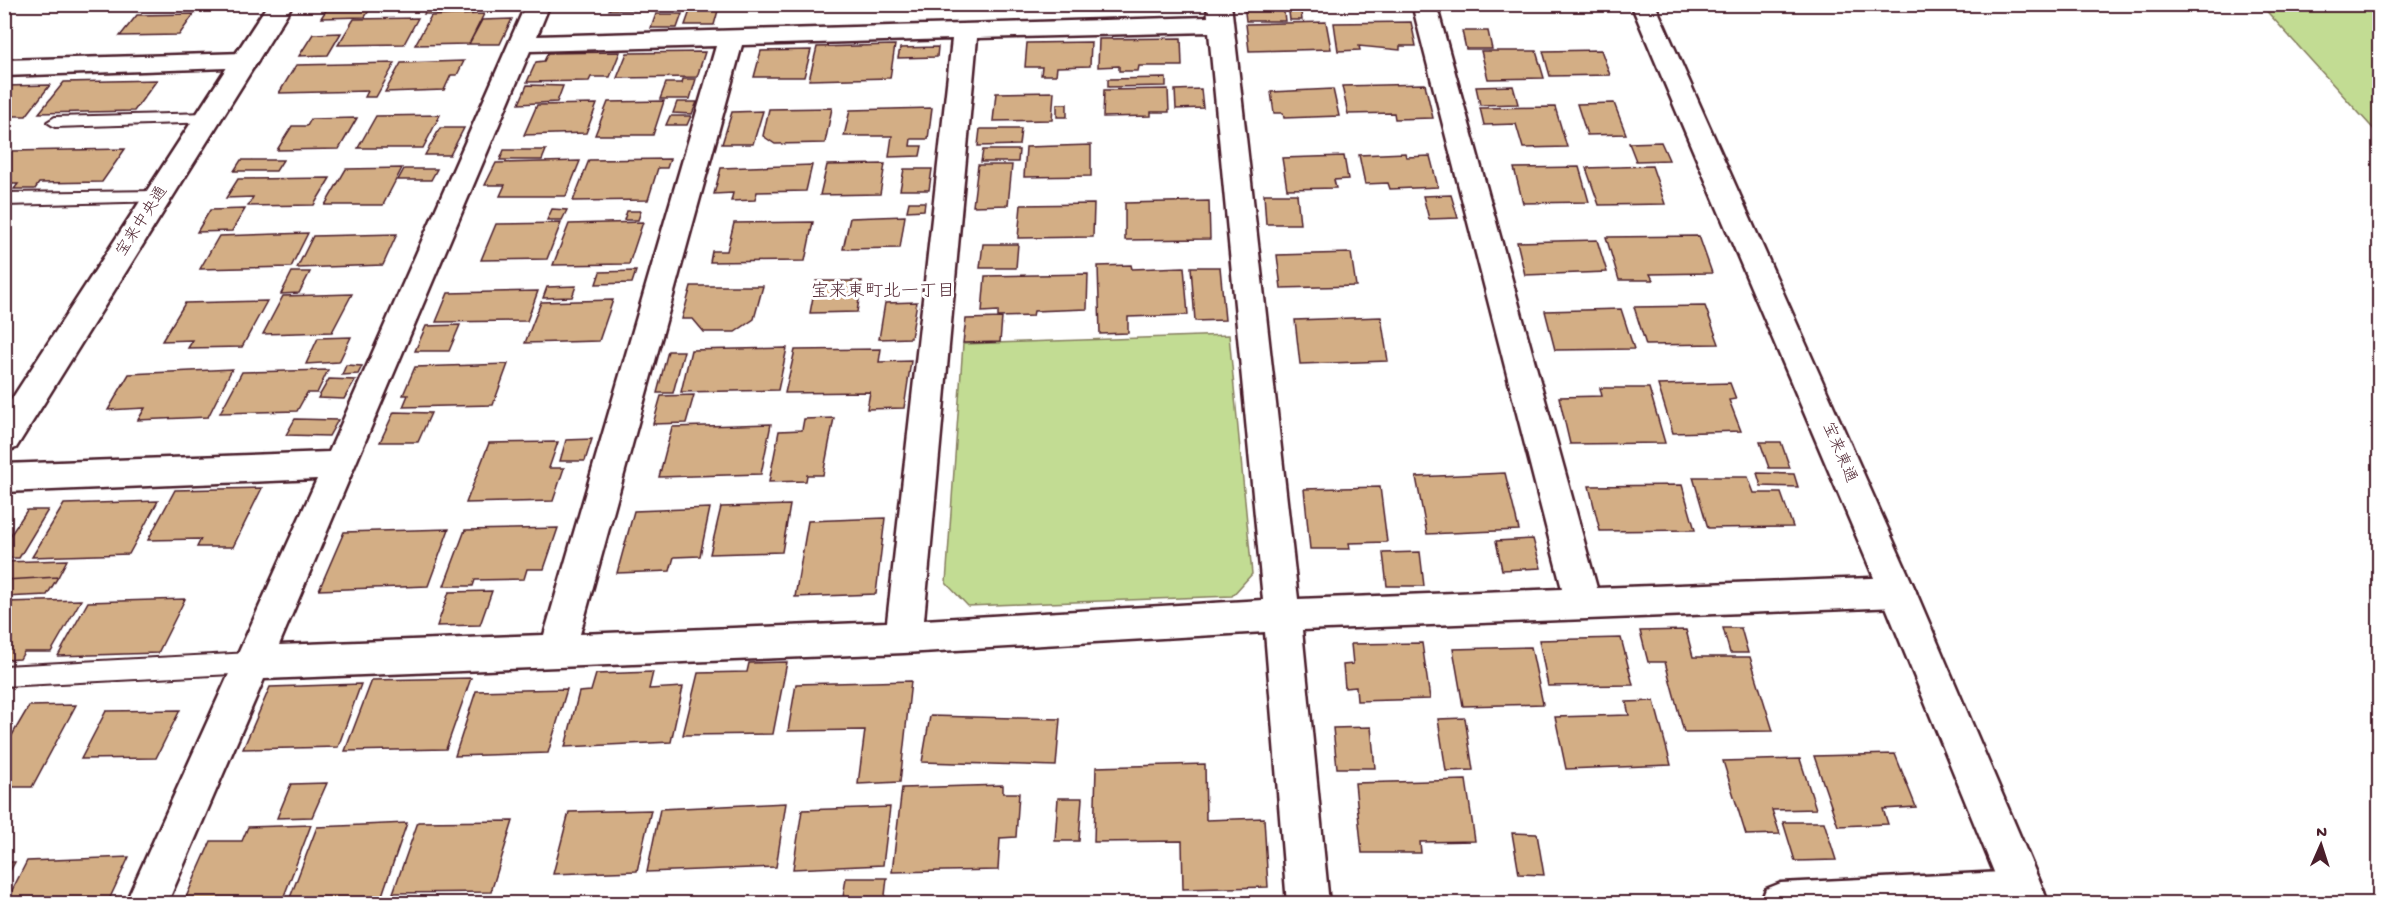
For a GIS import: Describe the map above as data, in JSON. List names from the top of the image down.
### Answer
{
  "streets": {
    "street": ["宝来中央通", "宝来東通"]
  },
  "districts": ["宝来東町北一丁目"],
  "north": "top"
}
